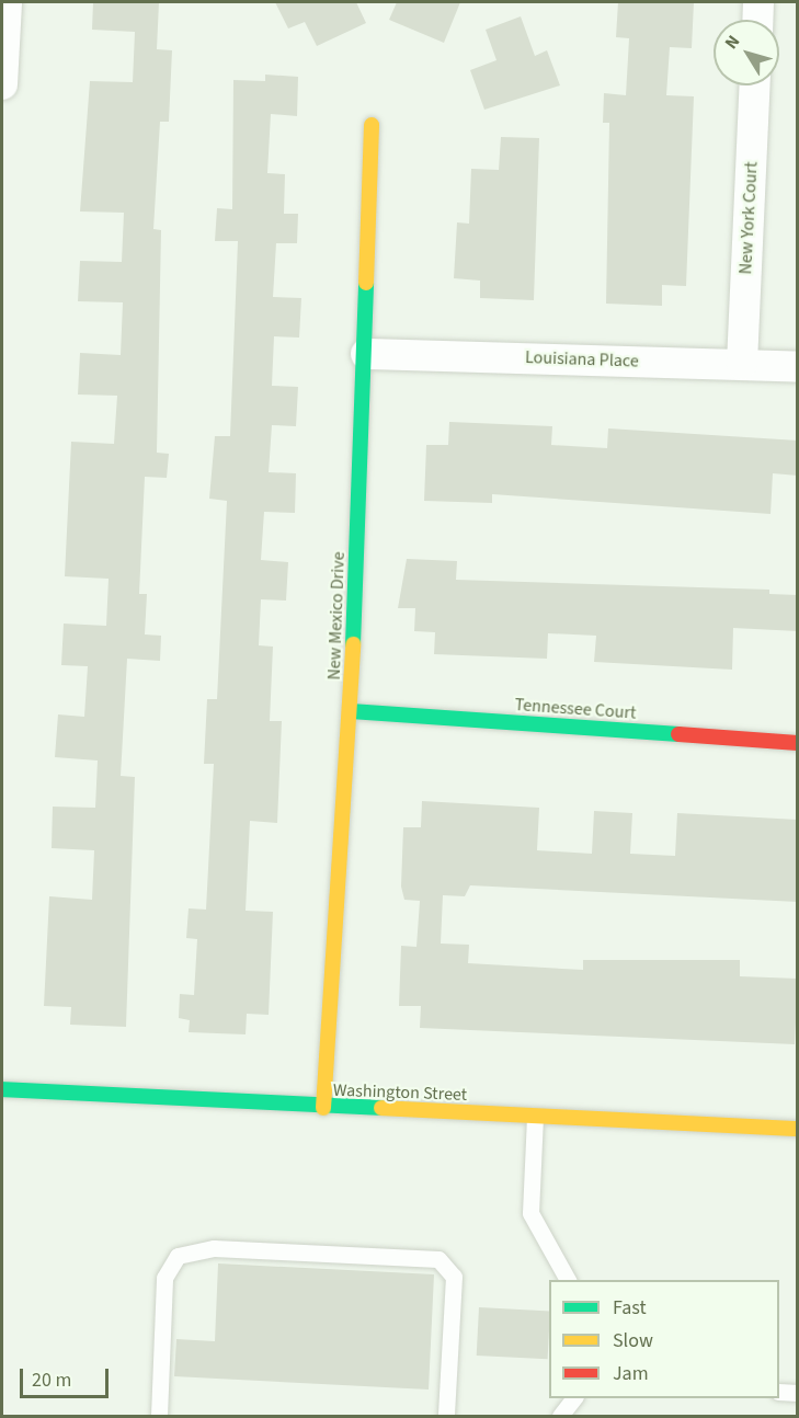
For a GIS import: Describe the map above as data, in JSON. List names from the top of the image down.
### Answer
{
  "streets": {
    "street": [
      "New York Court",
      "Louisiana Place",
      "New Mexico Drive",
      "Tennessee Court",
      "Washington Street"
    ]
  },
  "crossings": [
    ["New York Court", "Louisiana Place"],
    ["Louisiana Place", "New Mexico Drive"],
    ["New Mexico Drive", "Tennessee Court"],
    ["New Mexico Drive", "Washington Street"]
  ],
  "legend": ["Fast", "Slow", "Jam"],
  "scale_bar": "20 m",
  "north": "top left"
}
